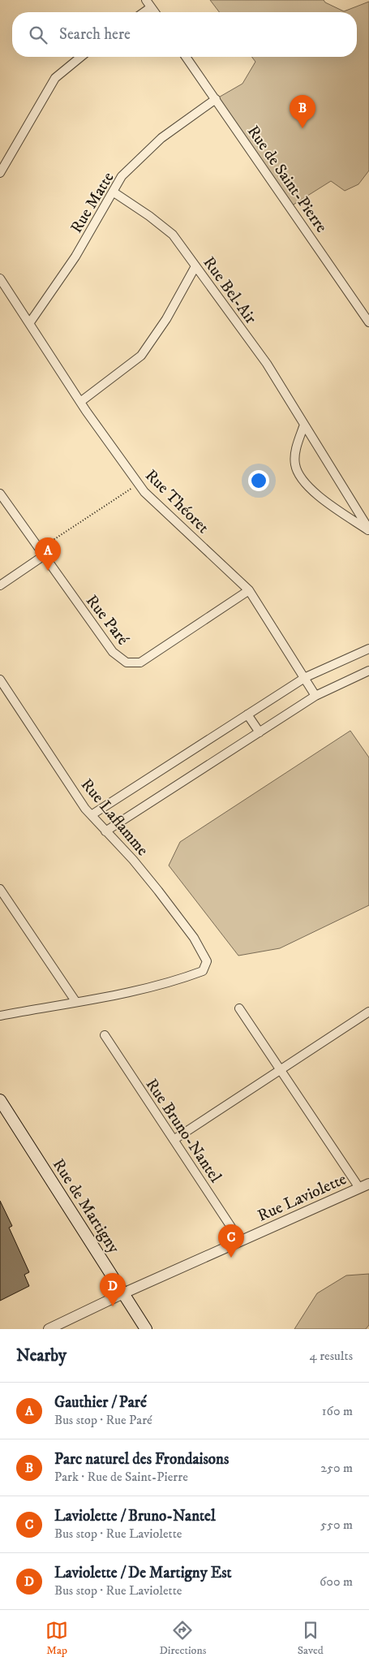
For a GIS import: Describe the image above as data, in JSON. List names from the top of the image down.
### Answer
{
  "streets": {
    "main road": ["Rue de Martigny"],
    "street": [
      "Rue de Saint-Pierre",
      "Rue Matte",
      "Rue Bel-Air",
      "Rue Théoret",
      "Rue Paré",
      "Rue Laflamme",
      "Rue Bruno-Nantel",
      "Rue Laviolette"
    ]
  },
  "crossings": [
    ["Rue de Saint-Pierre", "Rue Matte"],
    ["Rue Matte", "Rue Bel-Air"],
    ["Rue Matte", "Rue Théoret"],
    ["Rue Théoret", "Rue Paré"],
    ["Rue Bruno-Nantel", "Rue Laviolette"],
    ["Rue Laviolette", "Rue de Martigny"]
  ],
  "page": {
    "search": "Search here",
    "pins": [
      "B",
      "A",
      "C",
      "D"
    ],
    "heading": ["Nearby", "4 results"],
    "list": [
      {
        "mark": "A",
        "name": "Gauthier / Paré",
        "note": "Bus stop · Rue Paré",
        "value": "160 m"
      },
      {
        "mark": "B",
        "name": "Parc naturel des Frondaisons",
        "note": "Park · Rue de Saint-Pierre",
        "value": "250 m"
      },
      {
        "mark": "C",
        "name": "Laviolette / Bruno-Nantel",
        "note": "Bus stop · Rue Laviolette",
        "value": "550 m"
      },
      {
        "mark": "D",
        "name": "Laviolette / De Martigny Est",
        "note": "Bus stop · Rue Laviolette",
        "value": "600 m"
      }
    ],
    "nav": ["Map", "Directions", "Saved"]
  }
}
